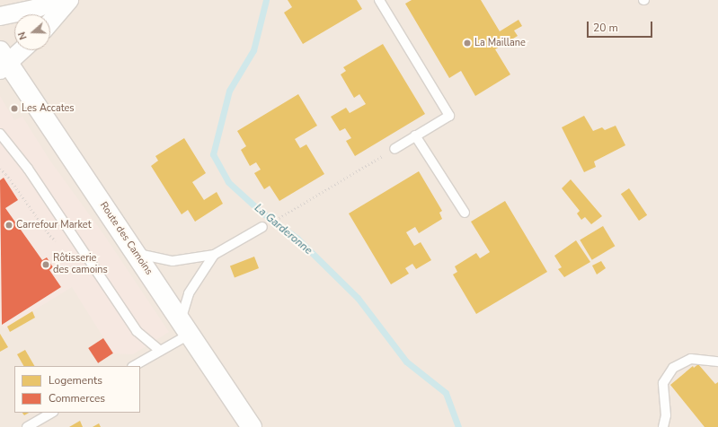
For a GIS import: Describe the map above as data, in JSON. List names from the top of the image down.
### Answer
{
  "streets": {
    "main road": ["Route des Camoins"]
  },
  "water": ["La Garderonne"],
  "places": [
    "La Maillane",
    "Les Accates",
    "Carrefour Market",
    "Rôtisserie des camoins"
  ],
  "legend": ["Logements", "Commerces"],
  "scale_bar": "20 m",
  "north": "left"
}
